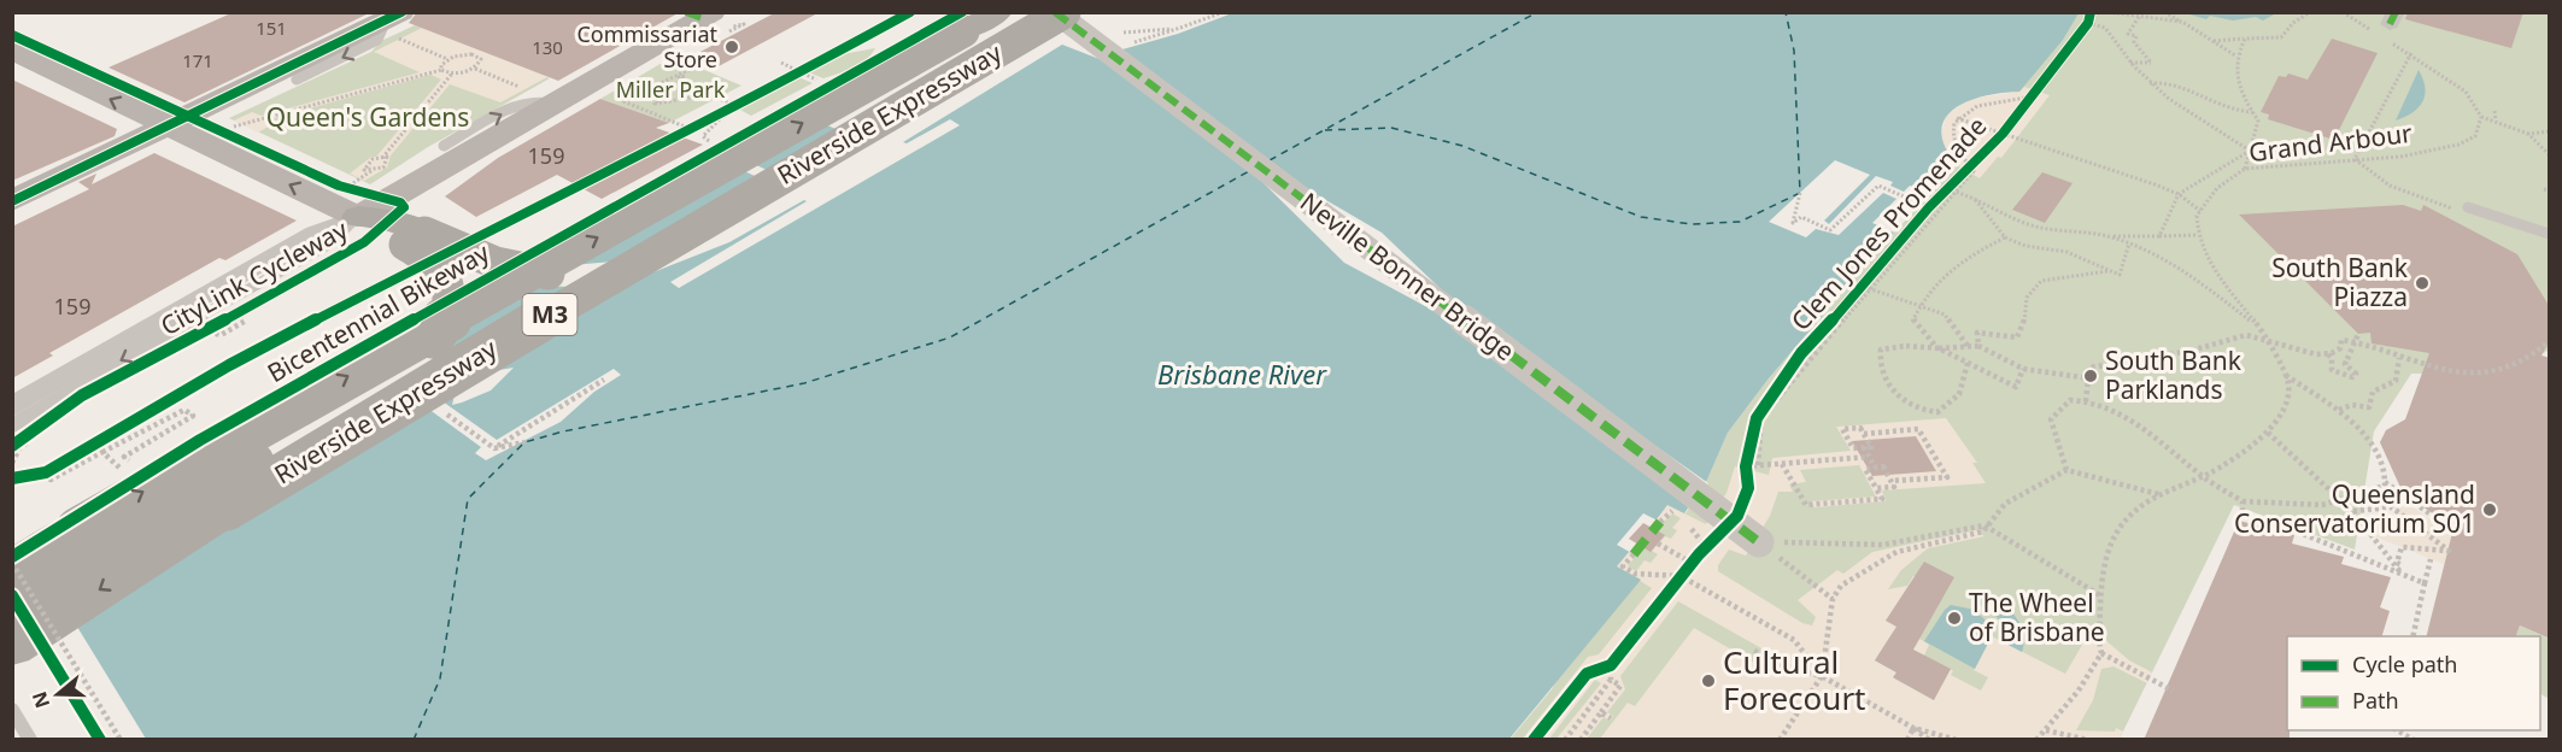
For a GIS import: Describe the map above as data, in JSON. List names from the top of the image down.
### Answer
{
  "streets": {
    "highway": ["Riverside Expressway", "M3"],
    "street": ["Neville Bonner Bridge"],
    "path": ["Grand Arbour"],
    "cycle path": ["Clem Jones Promenade", "CityLink Cycleway", "Bicentennial Bikeway"]
  },
  "crossings": [
    ["Riverside Expressway", "M3"]
  ],
  "water": ["Brisbane River"],
  "parks": ["Miller Park", "Queen's Gardens"],
  "places": [
    "Commissariat Store",
    "South Bank Piazza",
    "South Bank Parklands",
    "Queensland Conservatorium S01",
    "The Wheel of Brisbane",
    "Cultural Forecourt"
  ],
  "house_numbers": [
    "151",
    "130",
    "171",
    "159",
    "159"
  ],
  "legend": ["Cycle path", "Path"],
  "north": "left"
}
